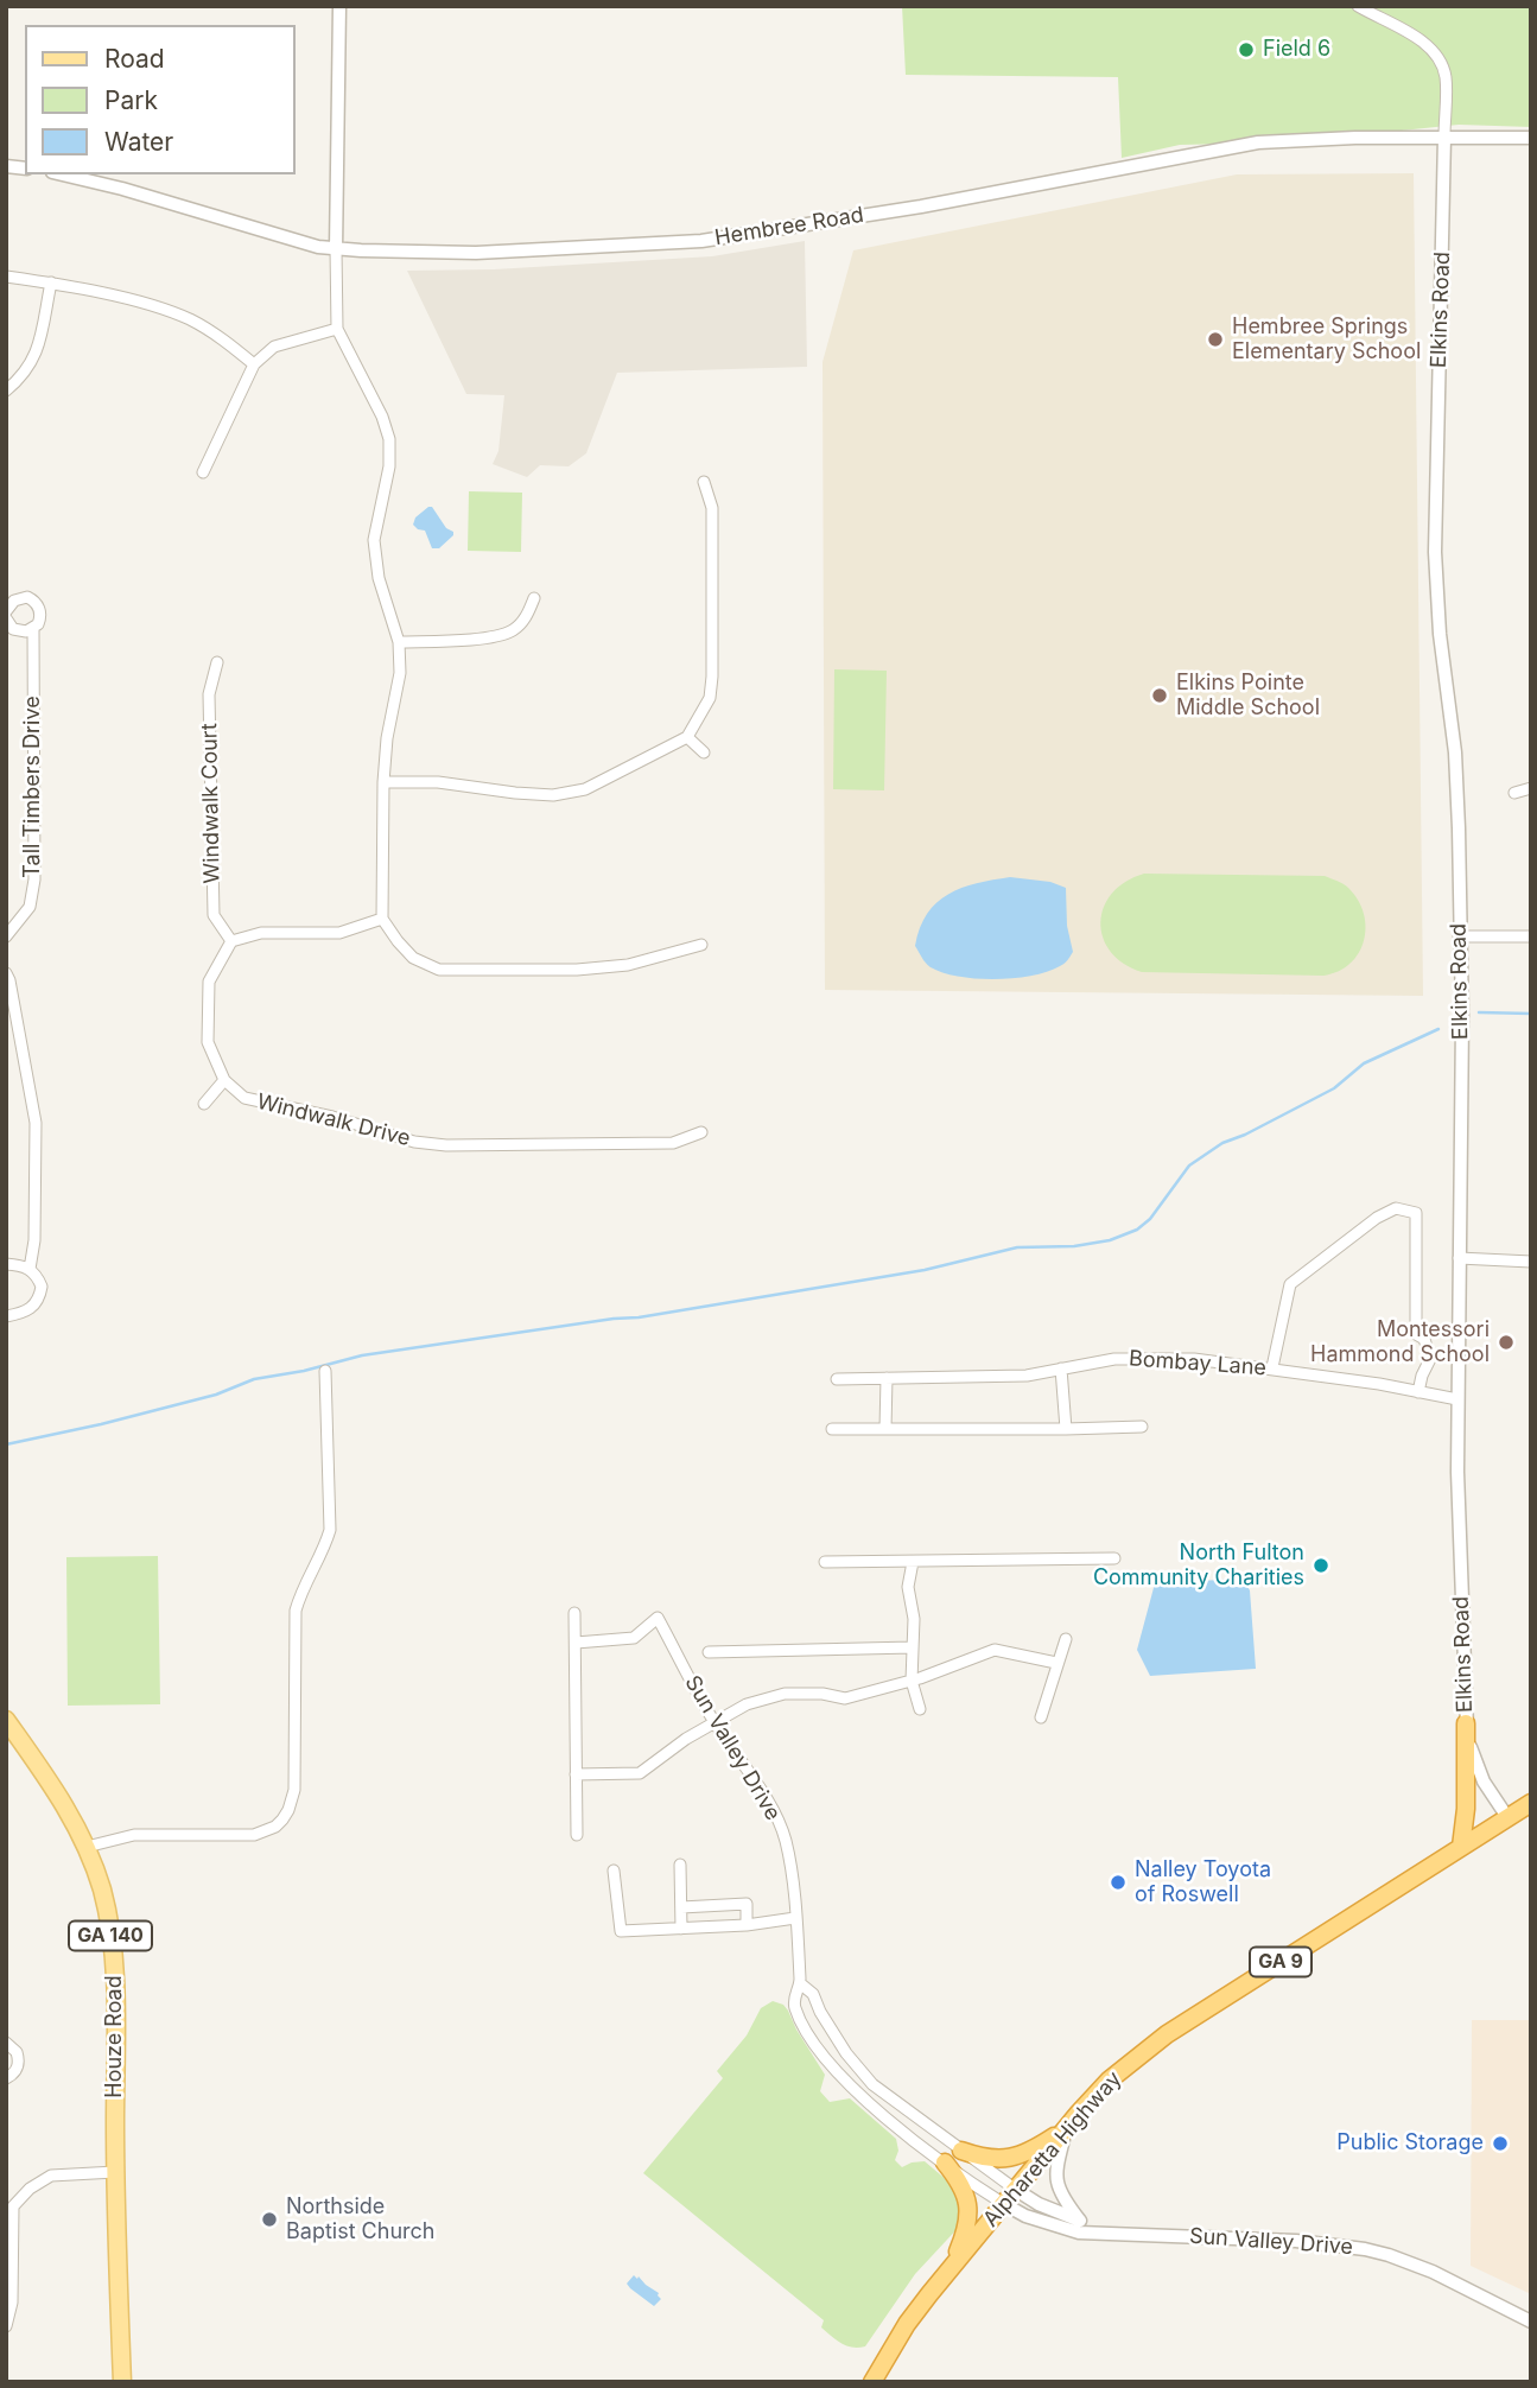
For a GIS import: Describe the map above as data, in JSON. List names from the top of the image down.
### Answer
{
  "streets": {
    "highway": ["GA 9", "Alpharetta Highway"],
    "main road": ["GA 140", "Houze Road"],
    "street": [
      "Hembree Road",
      "Elkins Road",
      "Tall Timbers Drive",
      "Windwalk Court",
      "Windwalk Drive",
      "Bombay Lane",
      "Sun Valley Drive"
    ]
  },
  "crossings": [
    ["Hembree Road", "Elkins Road"],
    ["Elkins Road", "Bombay Lane"],
    ["Elkins Road", "Alpharetta Highway"],
    ["Sun Valley Drive", "Alpharetta Highway"]
  ],
  "places": [
    "Field 6",
    "Hembree Springs Elementary School",
    "Elkins Pointe Middle School",
    "Montessori Hammond School",
    "North Fulton Community Charities",
    "Nalley Toyota of Roswell",
    "Public Storage",
    "Northside Baptist Church"
  ],
  "legend": ["Road", "Park", "Water"]
}
